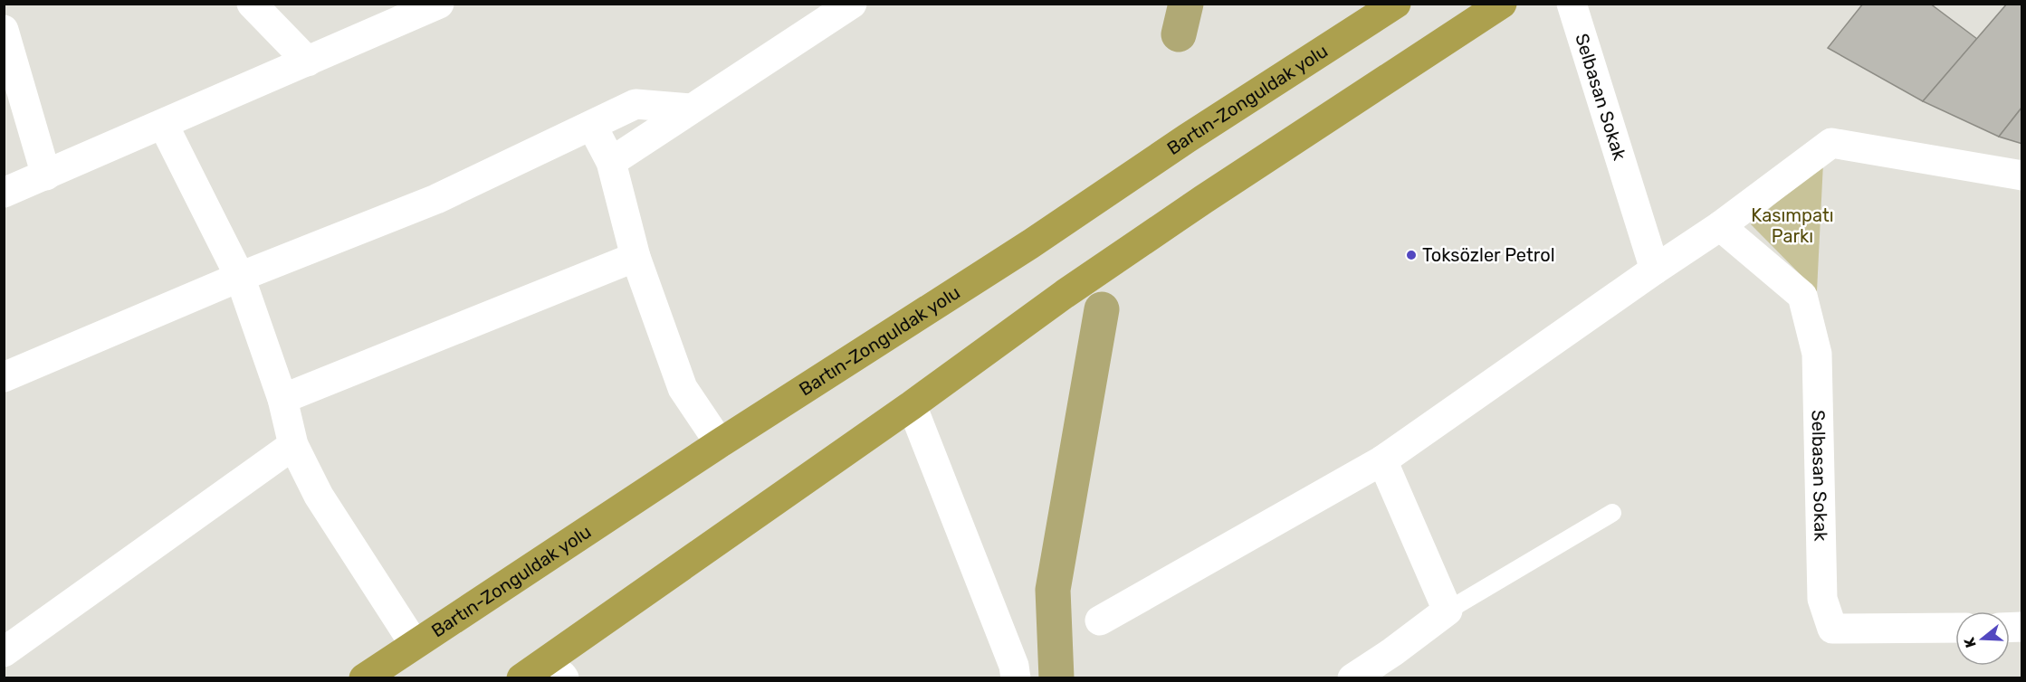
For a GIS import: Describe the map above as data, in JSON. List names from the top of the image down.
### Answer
{
  "streets": {
    "highway": ["Bartın-Zonguldak yolu"],
    "street": ["Selbasan Sokak"]
  },
  "parks": ["Kasımpatı Parkı"],
  "places": ["Toksözler Petrol"],
  "north": "left"
}
